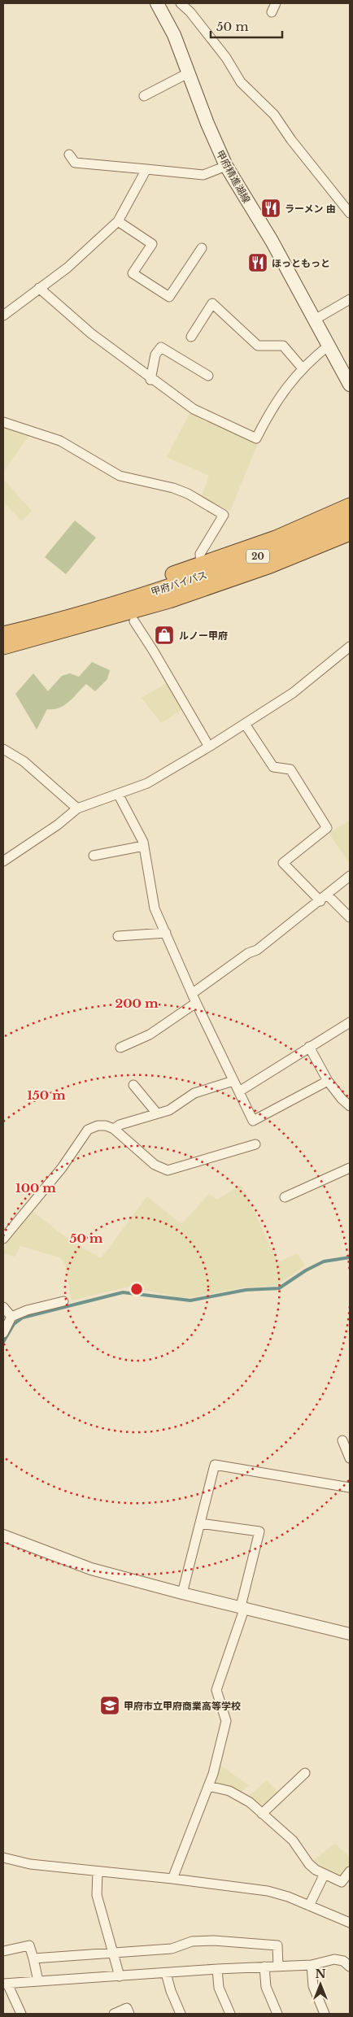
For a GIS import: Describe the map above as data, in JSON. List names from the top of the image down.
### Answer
{
  "streets": {
    "highway": ["20", "甲府バイパス"],
    "main road": ["甲府精進湖線"]
  },
  "places": {
    "restaurant": ["ラーメン 由", "ほっともっと"],
    "shop": ["ルノー甲府"],
    "school or university": ["甲府市立甲府商業高等学校"]
  },
  "scale_bar": "50 m",
  "north": "top",
  "rings": [
    "200 m",
    "150 m",
    "100 m",
    "50 m"
  ]
}
